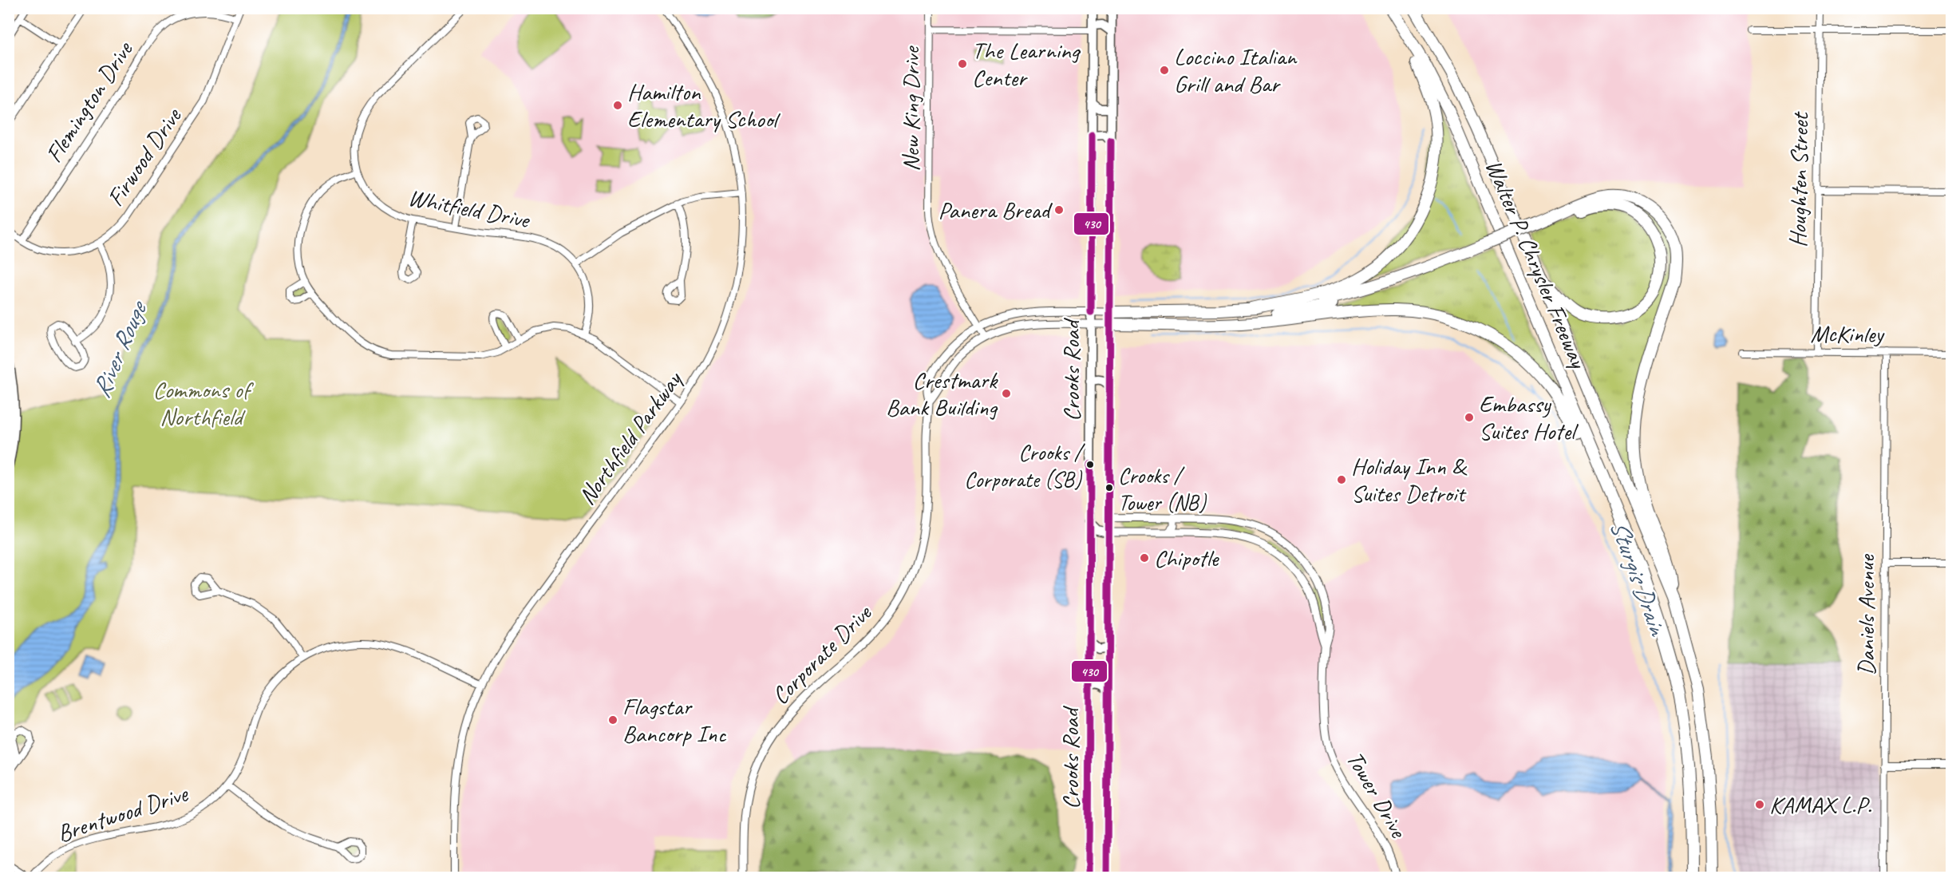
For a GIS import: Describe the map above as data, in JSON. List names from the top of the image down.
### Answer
{
  "streets": {
    "highway": ["Walter P. Chrysler Freeway"],
    "main road": ["Crooks Road"],
    "street": [
      "Flemington Drive",
      "New King Drive",
      "Firwood Drive",
      "Houghten Street",
      "Whitfield Drive",
      "McKinley",
      "Northfield Parkway",
      "Daniels Avenue",
      "Corporate Drive",
      "Tower Drive",
      "Brentwood Drive"
    ]
  },
  "crossings": [
    ["Flemington Drive", "Firwood Drive"],
    ["New King Drive", "Crooks Road"],
    ["New King Drive", "Corporate Drive"],
    ["Houghten Street", "McKinley"],
    ["McKinley", "Daniels Avenue"],
    ["Crooks Road", "Corporate Drive"],
    ["Crooks Road", "Tower Drive"],
    ["Northfield Parkway", "Brentwood Drive"]
  ],
  "water": ["River Rouge", "Sturgis Drain"],
  "parks": ["Commons of Northfield"],
  "places": [
    "The Learning Center",
    "Loccino Italian Grill and Bar",
    "Hamilton Elementary School",
    "Panera Bread",
    "Crestmark Bank Building",
    "Embassy Suites Hotel",
    "Crooks / Corporate (SB)",
    "Holiday Inn & Suites Detroit",
    "Crooks / Tower (NB)",
    "Chipotle",
    "Flagstar Bancorp Inc",
    "KAMAX L.P."
  ],
  "lines": ["transit line 430"]
}
